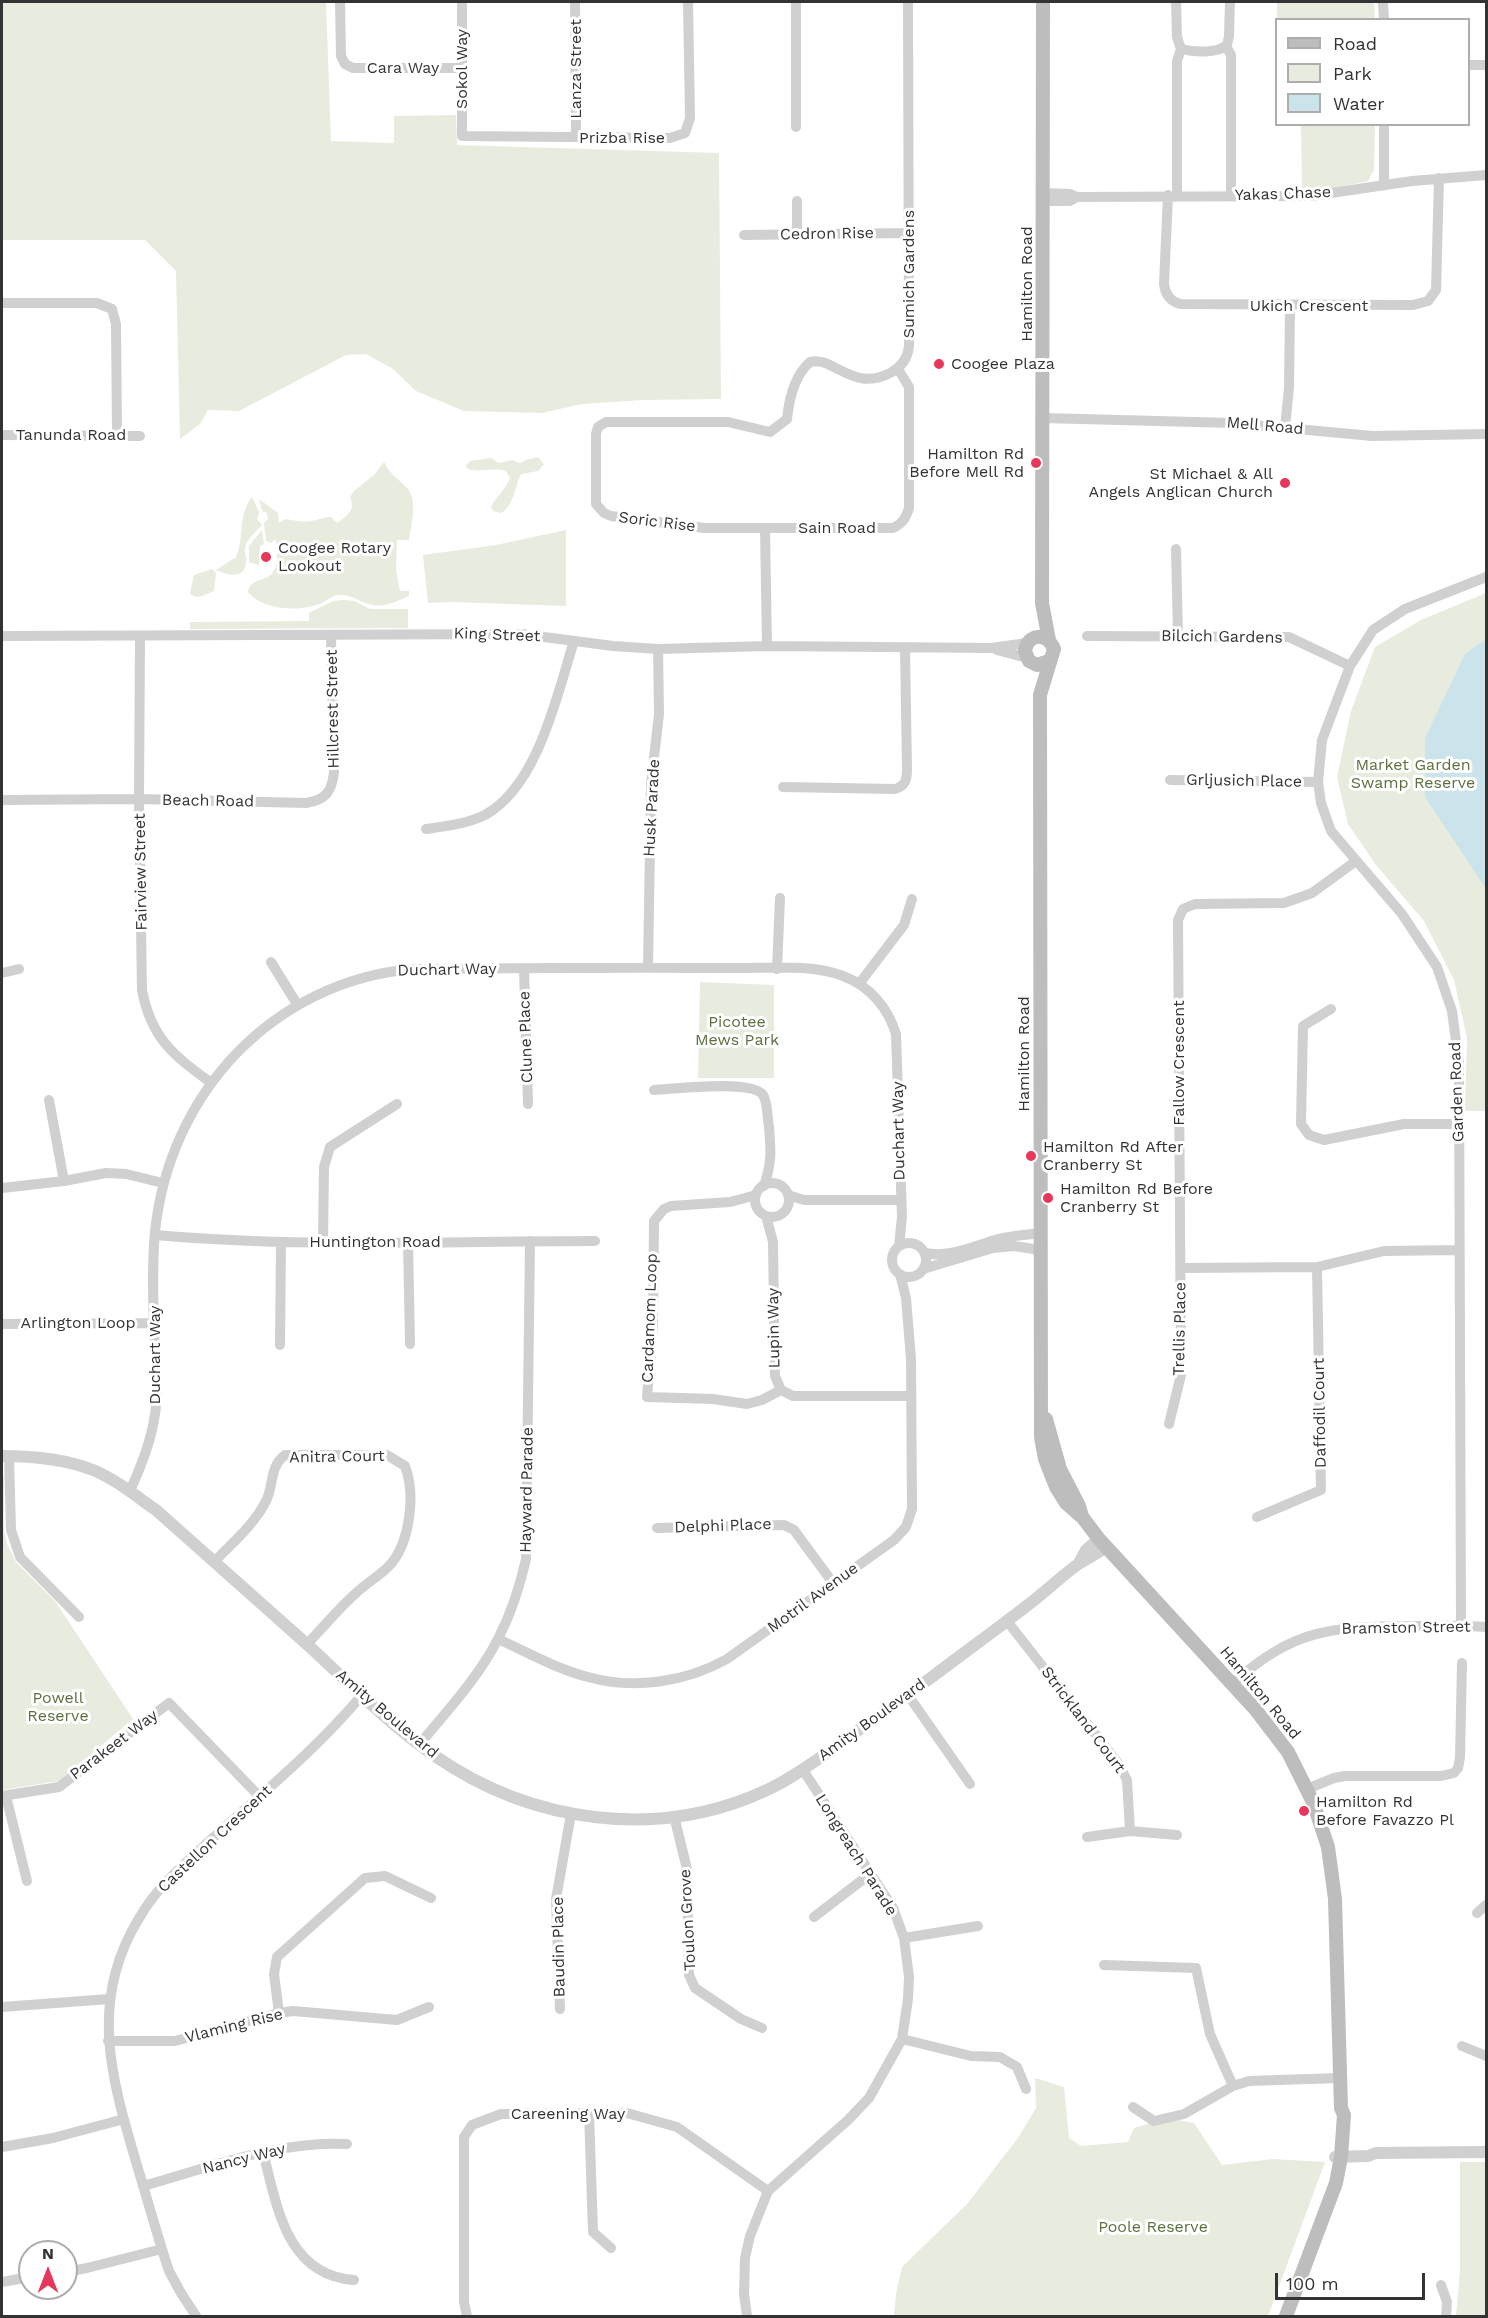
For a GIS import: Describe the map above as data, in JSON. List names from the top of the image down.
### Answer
{
  "streets": {
    "main road": ["Hamilton Road"],
    "street": [
      "Cara Way",
      "Sokol Way",
      "Lanza Street",
      "Prizba Rise",
      "Yakas Chase",
      "Cedron Rise",
      "Sumich Gardens",
      "Ukich Crescent",
      "Mell Road",
      "Tanunda Road",
      "Soric Rise",
      "Sain Road",
      "King Street",
      "Bilcich Gardens",
      "Hillcrest Street",
      "Grljusich Place",
      "Beach Road",
      "Husk Parade",
      "Fairview Street",
      "Duchart Way",
      "Clune Place",
      "Fallow Crescent",
      "Garden Road",
      "Huntington Road",
      "Cardamom Loop",
      "Arlington Loop",
      "Lupin Way",
      "Trellis Place",
      "Daffodil Court",
      "Anitra Court",
      "Hayward Parade",
      "Delphi Place",
      "Motril Avenue",
      "Bramston Street",
      "Amity Boulevard",
      "Strickland Court",
      "Parakeet Way",
      "Castellon Crescent",
      "Longreach Parade",
      "Toulon Grove",
      "Baudin Place",
      "Vlaming Rise",
      "Careening Way",
      "Nancy Way"
    ]
  },
  "crossings": [
    ["Cara Way", "Sokol Way"],
    ["Sokol Way", "Prizba Rise"],
    ["Lanza Street", "Prizba Rise"],
    ["Yakas Chase", "Hamilton Road"],
    ["Yakas Chase", "Ukich Crescent"],
    ["Cedron Rise", "Sumich Gardens"],
    ["Sumich Gardens", "Soric Rise"],
    ["Sumich Gardens", "Sain Road"],
    ["Hamilton Road", "Mell Road"],
    ["Hamilton Road", "King Street"],
    ["Hamilton Road", "Bramston Street"],
    ["Hamilton Road", "Amity Boulevard"],
    ["Soric Rise", "Sain Road"],
    ["King Street", "Hillcrest Street"],
    ["King Street", "Husk Parade"],
    ["King Street", "Fairview Street"],
    ["Bilcich Gardens", "Garden Road"],
    ["Hillcrest Street", "Beach Road"],
    ["Grljusich Place", "Garden Road"],
    ["Beach Road", "Fairview Street"],
    ["Husk Parade", "Duchart Way"],
    ["Fairview Street", "Duchart Way"],
    ["Duchart Way", "Clune Place"],
    ["Duchart Way", "Huntington Road"],
    ["Duchart Way", "Arlington Loop"],
    ["Duchart Way", "Motril Avenue"],
    ["Duchart Way", "Amity Boulevard"],
    ["Fallow Crescent", "Garden Road"],
    ["Fallow Crescent", "Trellis Place"],
    ["Garden Road", "Bramston Street"],
    ["Huntington Road", "Hayward Parade"],
    ["Cardamom Loop", "Lupin Way"],
    ["Lupin Way", "Motril Avenue"],
    ["Anitra Court", "Amity Boulevard"],
    ["Hayward Parade", "Motril Avenue"],
    ["Hayward Parade", "Amity Boulevard"],
    ["Delphi Place", "Motril Avenue"],
    ["Amity Boulevard", "Strickland Court"],
    ["Amity Boulevard", "Castellon Crescent"],
    ["Amity Boulevard", "Longreach Parade"],
    ["Amity Boulevard", "Toulon Grove"],
    ["Amity Boulevard", "Baudin Place"],
    ["Parakeet Way", "Castellon Crescent"],
    ["Castellon Crescent", "Vlaming Rise"],
    ["Castellon Crescent", "Nancy Way"],
    ["Longreach Parade", "Careening Way"]
  ],
  "parks": [
    "Market Garden Swamp Reserve",
    "Picotee Mews Park",
    "Powell Reserve",
    "Poole Reserve"
  ],
  "places": [
    "Coogee Plaza",
    "Hamilton Rd Before Mell Rd",
    "St Michael & All Angels Anglican Church",
    "Coogee Rotary Lookout",
    "Hamilton Rd After Cranberry St",
    "Hamilton Rd Before Cranberry St",
    "Hamilton Rd Before Favazzo Pl"
  ],
  "legend": ["Road", "Park", "Water"],
  "scale_bar": "100 m",
  "north": "top"
}
